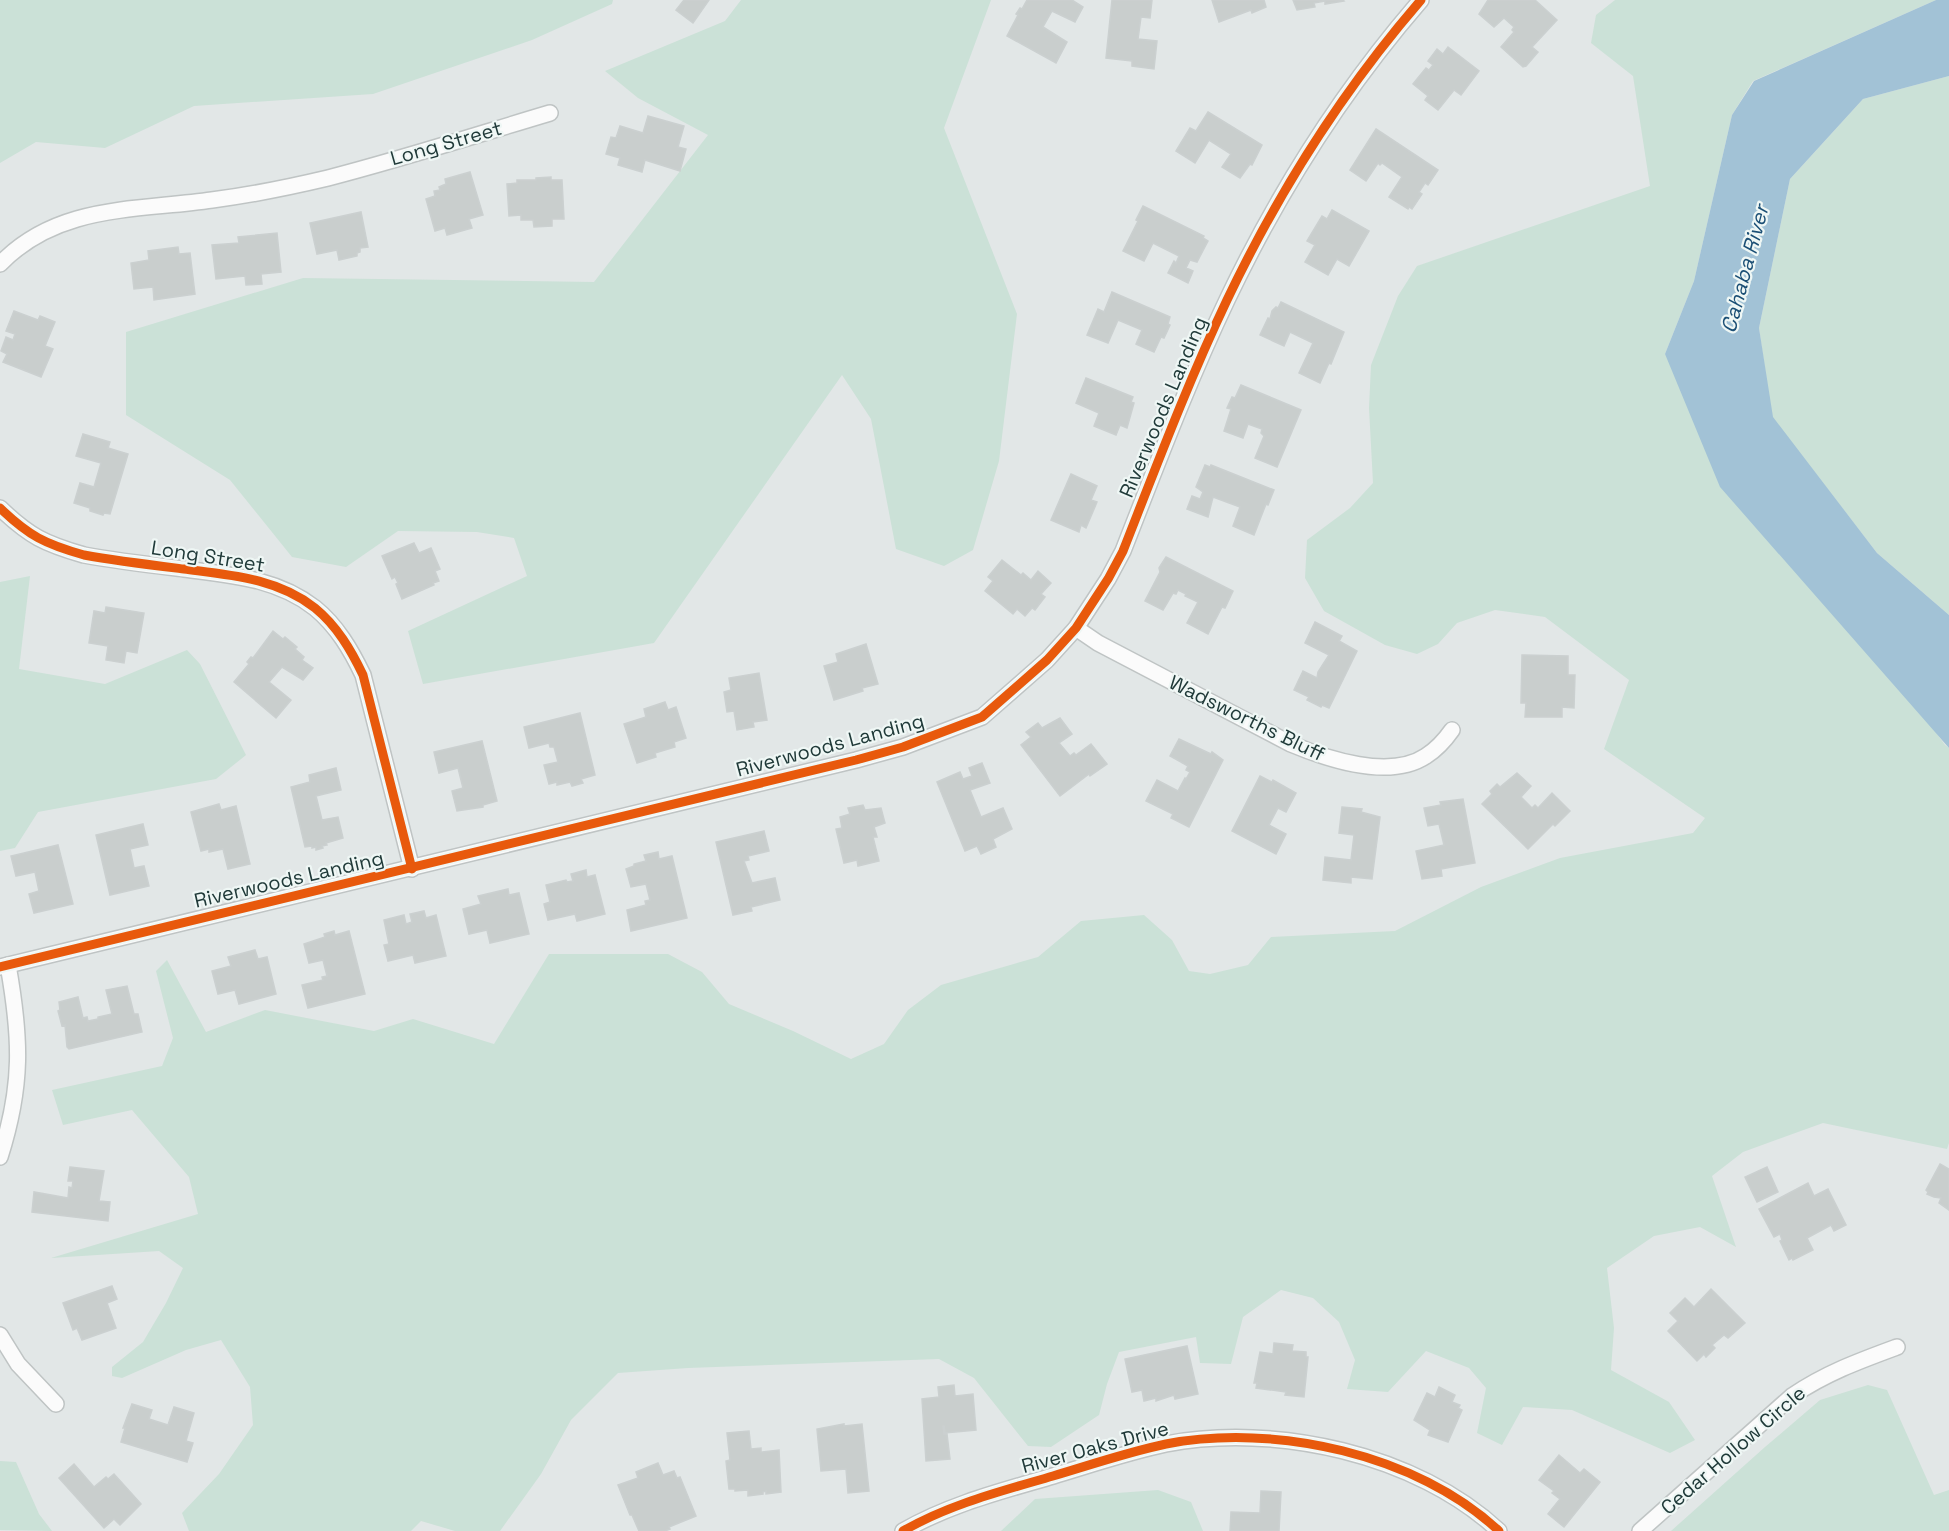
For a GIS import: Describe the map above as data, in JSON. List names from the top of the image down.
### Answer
{
  "streets": {
    "street": [
      "Long Street",
      "Riverwoods Landing",
      "Wadsworths Bluff",
      "River Oaks Drive",
      "Cedar Hollow Circle"
    ]
  },
  "crossings": [
    ["Long Street", "Riverwoods Landing"],
    ["Riverwoods Landing", "Wadsworths Bluff"]
  ],
  "water": ["Cahaba River"]
}
